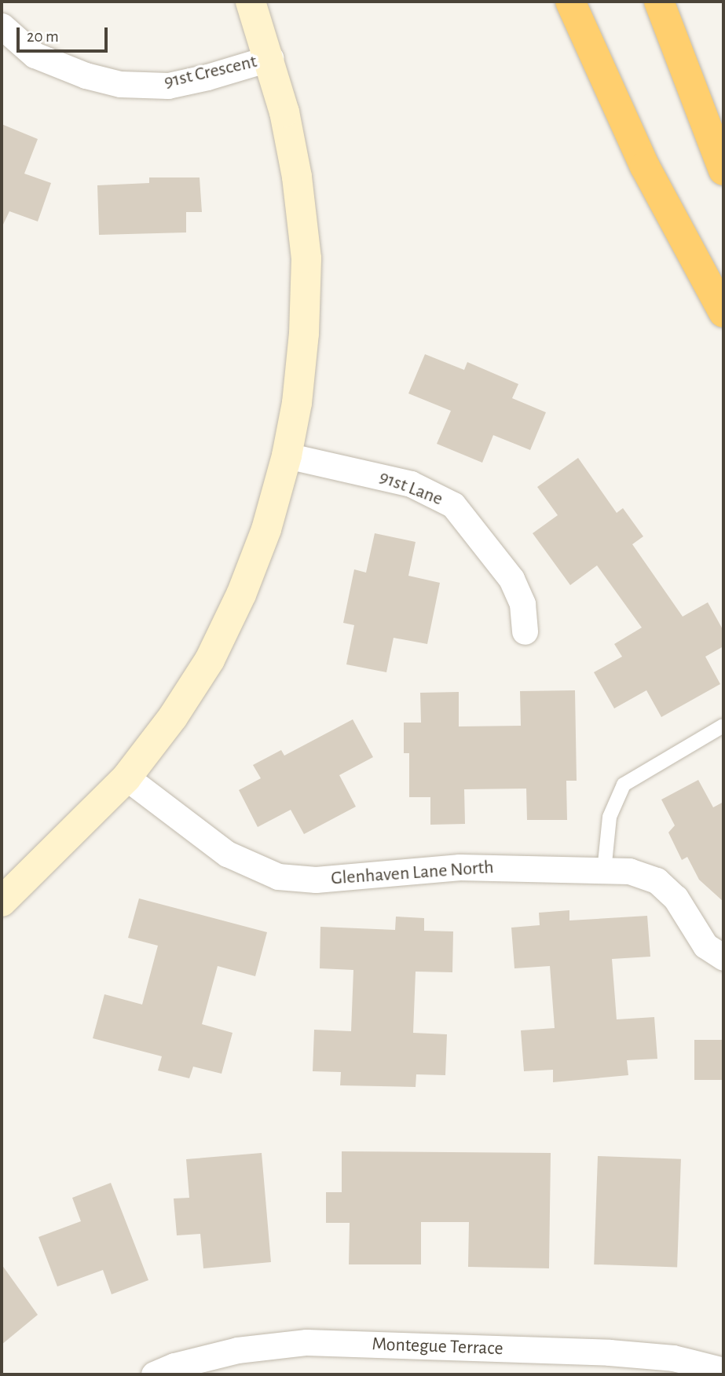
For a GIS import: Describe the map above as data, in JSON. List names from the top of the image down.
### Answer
{
  "streets": {
    "street": [
      "91st Crescent",
      "91st Lane",
      "Glenhaven Lane North",
      "Montegue Terrace"
    ]
  },
  "scale_bar": "20 m"
}
